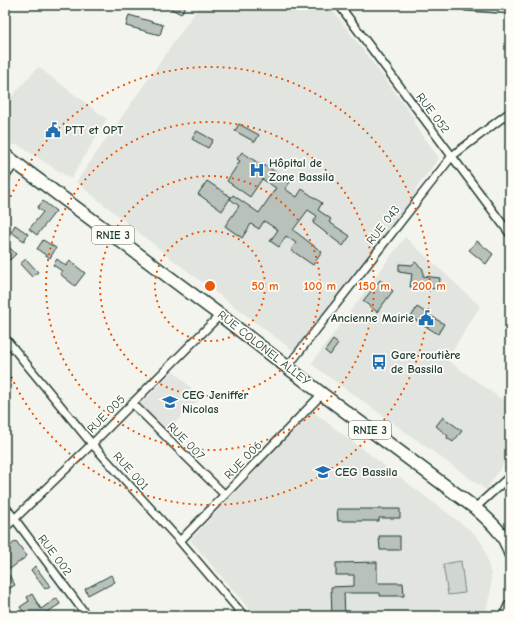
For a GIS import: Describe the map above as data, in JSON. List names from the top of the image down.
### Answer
{
  "streets": {
    "highway": ["RNIE 3", "RUE COLONEL ALLEY"],
    "street": [
      "RUE 052",
      "RUE 043",
      "RUE 005",
      "RUE 007",
      "RUE 006",
      "RUE 001",
      "RUE 002"
    ]
  },
  "crossings": [
    ["RUE 052", "RUE 043"],
    ["RUE 043", "RUE COLONEL ALLEY"],
    ["RUE COLONEL ALLEY", "RUE 005"],
    ["RUE COLONEL ALLEY", "RUE 006"],
    ["RUE 005", "RUE 007"],
    ["RUE 005", "RUE 001"],
    ["RUE 005", "RUE 002"],
    ["RUE 007", "RUE 006"],
    ["RUE 006", "RUE 001"]
  ],
  "places": {
    "public building": ["PTT et OPT", "Ancienne Mairie"],
    "hospital": ["Hôpital de Zone Bassila"],
    "bus stop": ["Gare routière de Bassila"],
    "school or university": ["CEG Jeniffer Nicolas", "CEG Bassila"]
  },
  "rings": [
    "50 m",
    "100 m",
    "150 m",
    "200 m"
  ]
}
